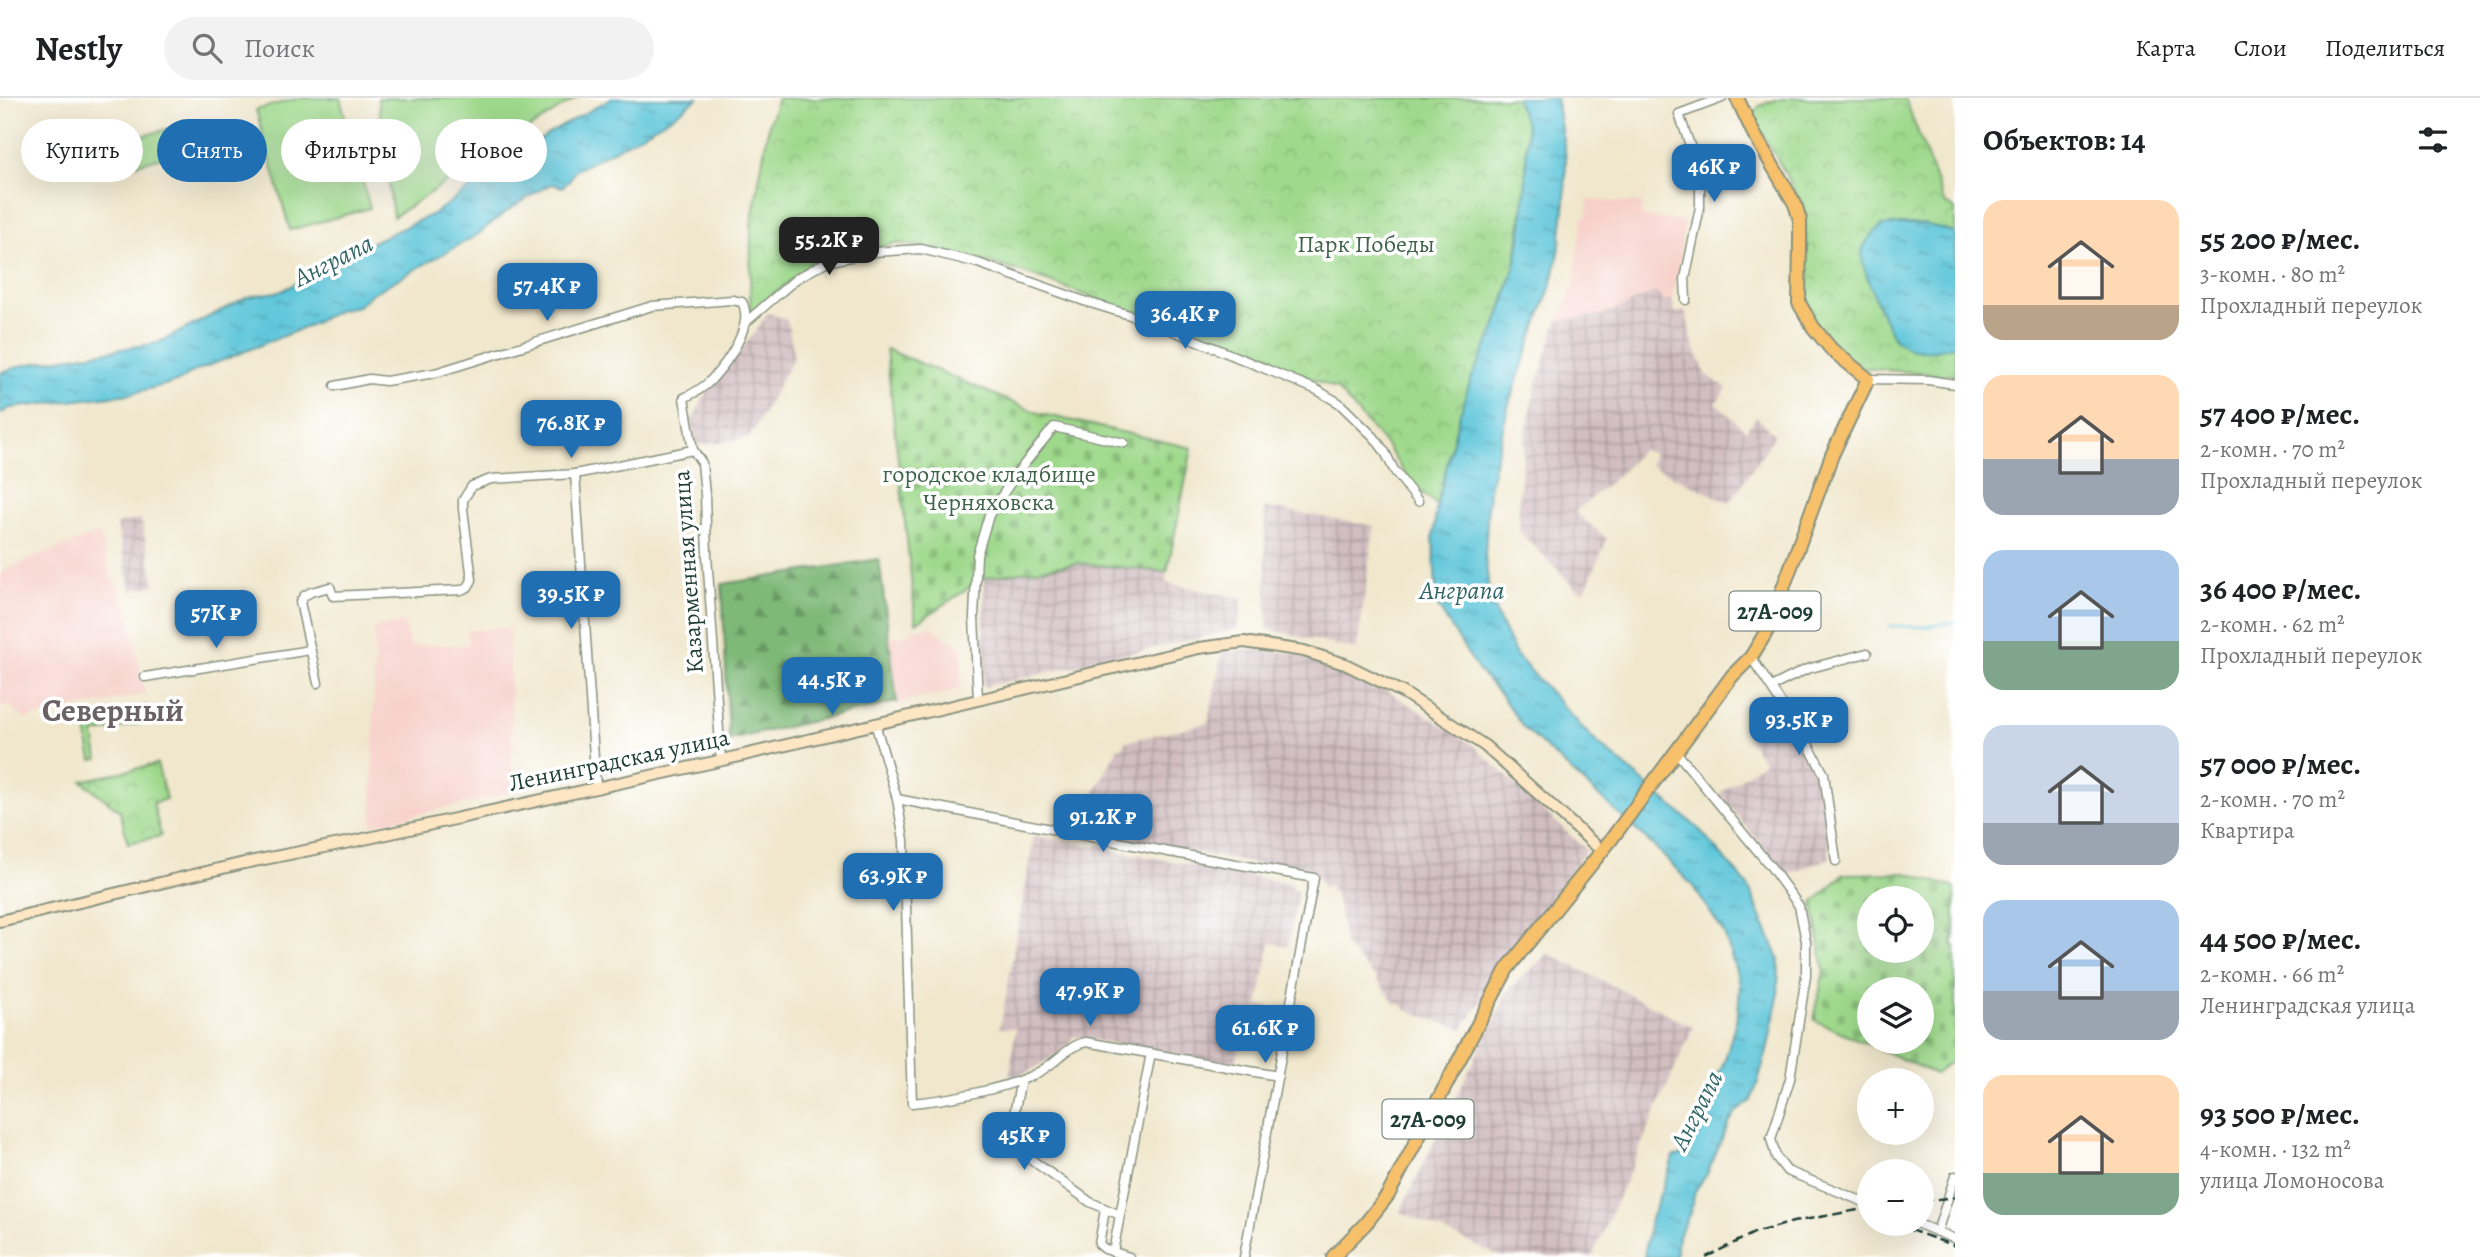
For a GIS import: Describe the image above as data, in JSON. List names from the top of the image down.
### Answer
{
  "streets": {
    "main road": ["27А-009"],
    "street": ["Казарменная улица", "Ленинградская улица"]
  },
  "crossings": [
    ["Казарменная улица", "Ленинградская улица"],
    ["27А-009", "Ленинградская улица"]
  ],
  "districts": ["Северный"],
  "water": ["Анграпа"],
  "parks": ["Парк Победы", "городское кладбище Черняховска"],
  "page": {
    "header": "Nestly",
    "search": "Поиск",
    "nav": ["Карта", "Слои", "Поделиться"],
    "heading": "Объектов: 14",
    "chip": [
      "Купить",
      "Снять",
      "Фильтры",
      "Новое"
    ],
    "price": [
      "46K ₽",
      "55.2K ₽",
      "57.4K ₽",
      "36.4K ₽",
      "76.8K ₽",
      "39.5K ₽",
      "57K ₽",
      "44.5K ₽",
      "93.5K ₽",
      "91.2K ₽",
      "63.9K ₽",
      "47.9K ₽",
      "61.6K ₽",
      "45K ₽"
    ],
    "list": [
      {
        "name": "55 200 ₽/мес.",
        "note": "3-комн. · 80 m² · Прохладный переулок"
      },
      {
        "name": "57 400 ₽/мес.",
        "note": "2-комн. · 70 m² · Прохладный переулок"
      },
      {
        "name": "36 400 ₽/мес.",
        "note": "2-комн. · 62 m² · Прохладный переулок"
      },
      {
        "name": "57 000 ₽/мес.",
        "note": "2-комн. · 70 m² · Квартира"
      },
      {
        "name": "44 500 ₽/мес.",
        "note": "2-комн. · 66 m² · Ленинградская улица"
      },
      {
        "name": "93 500 ₽/мес.",
        "note": "4-комн. · 132 m² · улица Ломоносова"
      }
    ],
    "map_buttons": ["+", "−"]
  }
}
